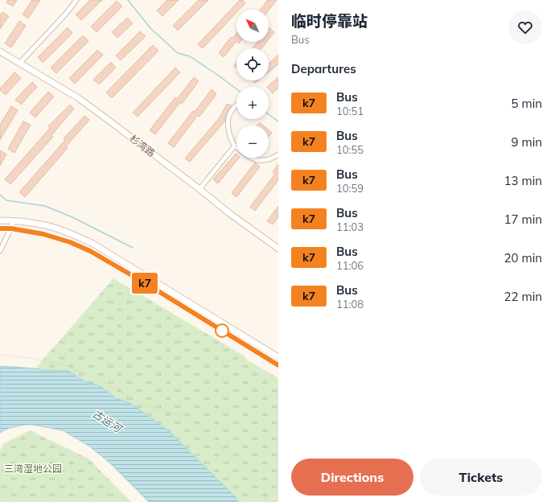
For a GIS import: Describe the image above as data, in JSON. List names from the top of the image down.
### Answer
{
  "streets": {
    "main road": ["杉湾路"]
  },
  "water": ["古运河"],
  "parks": ["三湾湿地公园"],
  "lines": ["bus line k7"],
  "north": "top left",
  "page": {
    "on_map": "k7",
    "heading": [
      ["临时停靠站", "Bus"],
      "Departures"
    ],
    "map_buttons": ["+", "−"],
    "list": [
      {
        "mark": "k7",
        "name": "Bus",
        "note": "10:51",
        "value": "5 min"
      },
      {
        "mark": "k7",
        "name": "Bus",
        "note": "10:55",
        "value": "9 min"
      },
      {
        "mark": "k7",
        "name": "Bus",
        "note": "10:59",
        "value": "13 min"
      },
      {
        "mark": "k7",
        "name": "Bus",
        "note": "11:03",
        "value": "17 min"
      },
      {
        "mark": "k7",
        "name": "Bus",
        "note": "11:06",
        "value": "20 min"
      },
      {
        "mark": "k7",
        "name": "Bus",
        "note": "11:08",
        "value": "22 min"
      }
    ],
    "buttons": ["Directions", "Tickets"]
  }
}
